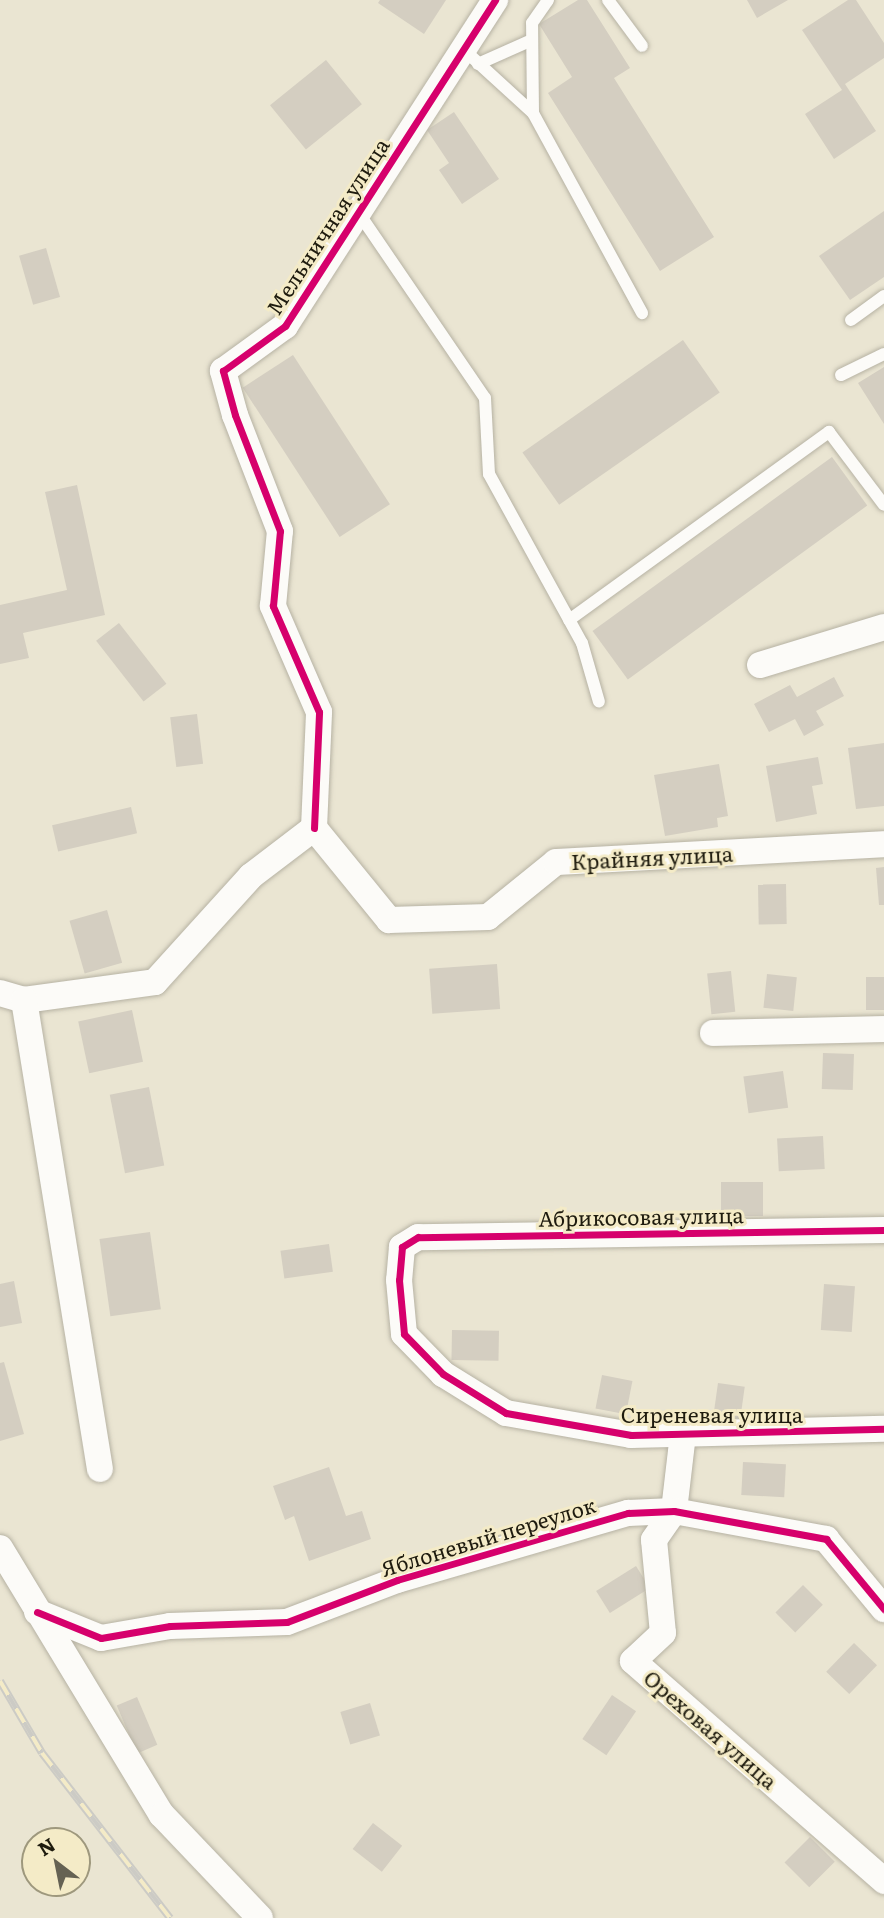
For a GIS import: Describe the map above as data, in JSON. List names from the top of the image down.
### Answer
{
  "streets": {
    "street": [
      "Мельничная улица",
      "Крайняя улица",
      "Абрикосовая улица",
      "Сиреневая улица",
      "Яблоневый переулок",
      "Ореховая улица"
    ]
  },
  "crossings": [
    ["Мельничная улица", "Крайняя улица"],
    ["Абрикосовая улица", "Сиреневая улица"],
    ["Яблоневый переулок", "Ореховая улица"]
  ],
  "north": "top left"
}
